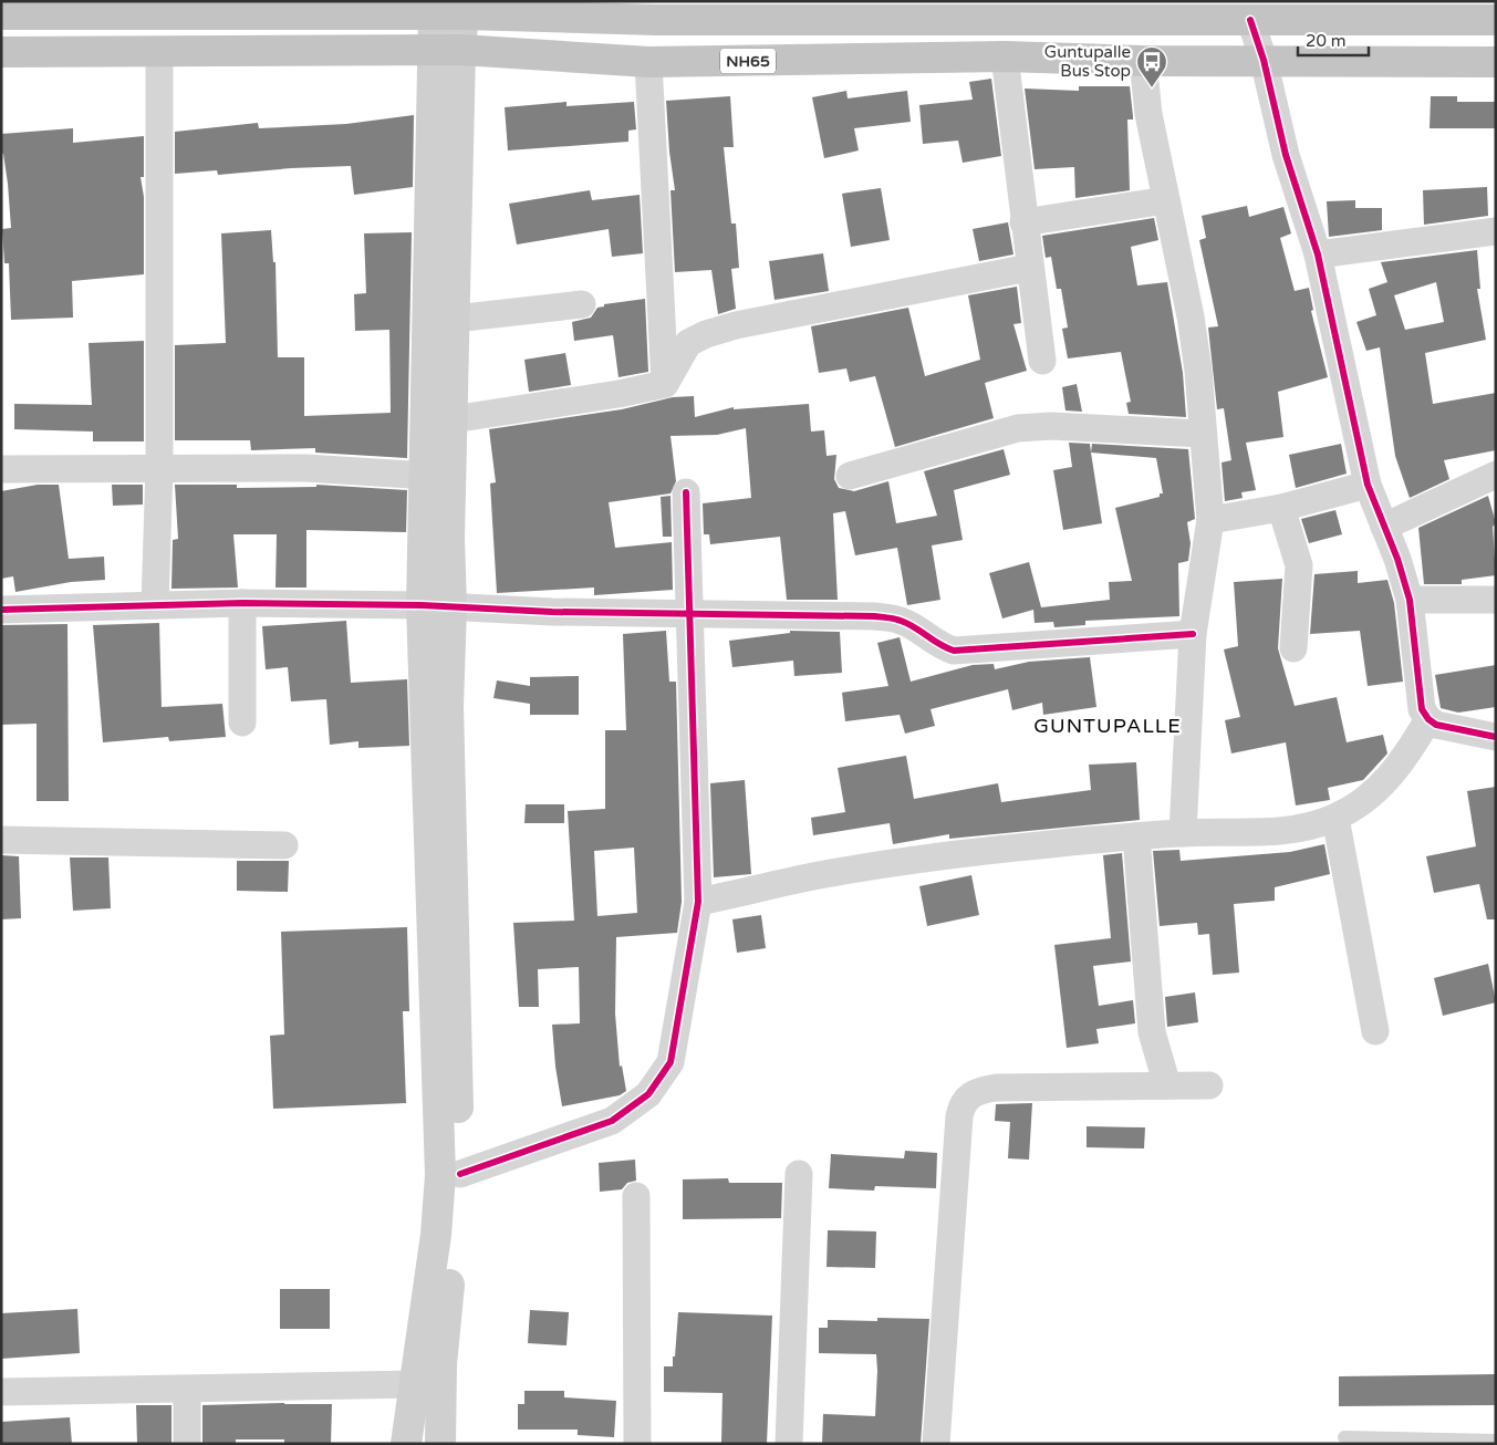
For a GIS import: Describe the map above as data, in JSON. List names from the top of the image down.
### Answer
{
  "streets": {
    "highway": ["NH65"]
  },
  "districts": ["GUNTUPALLE"],
  "places": {
    "bus stop": ["Guntupalle Bus Stop"]
  },
  "scale_bar": "20 m"
}
